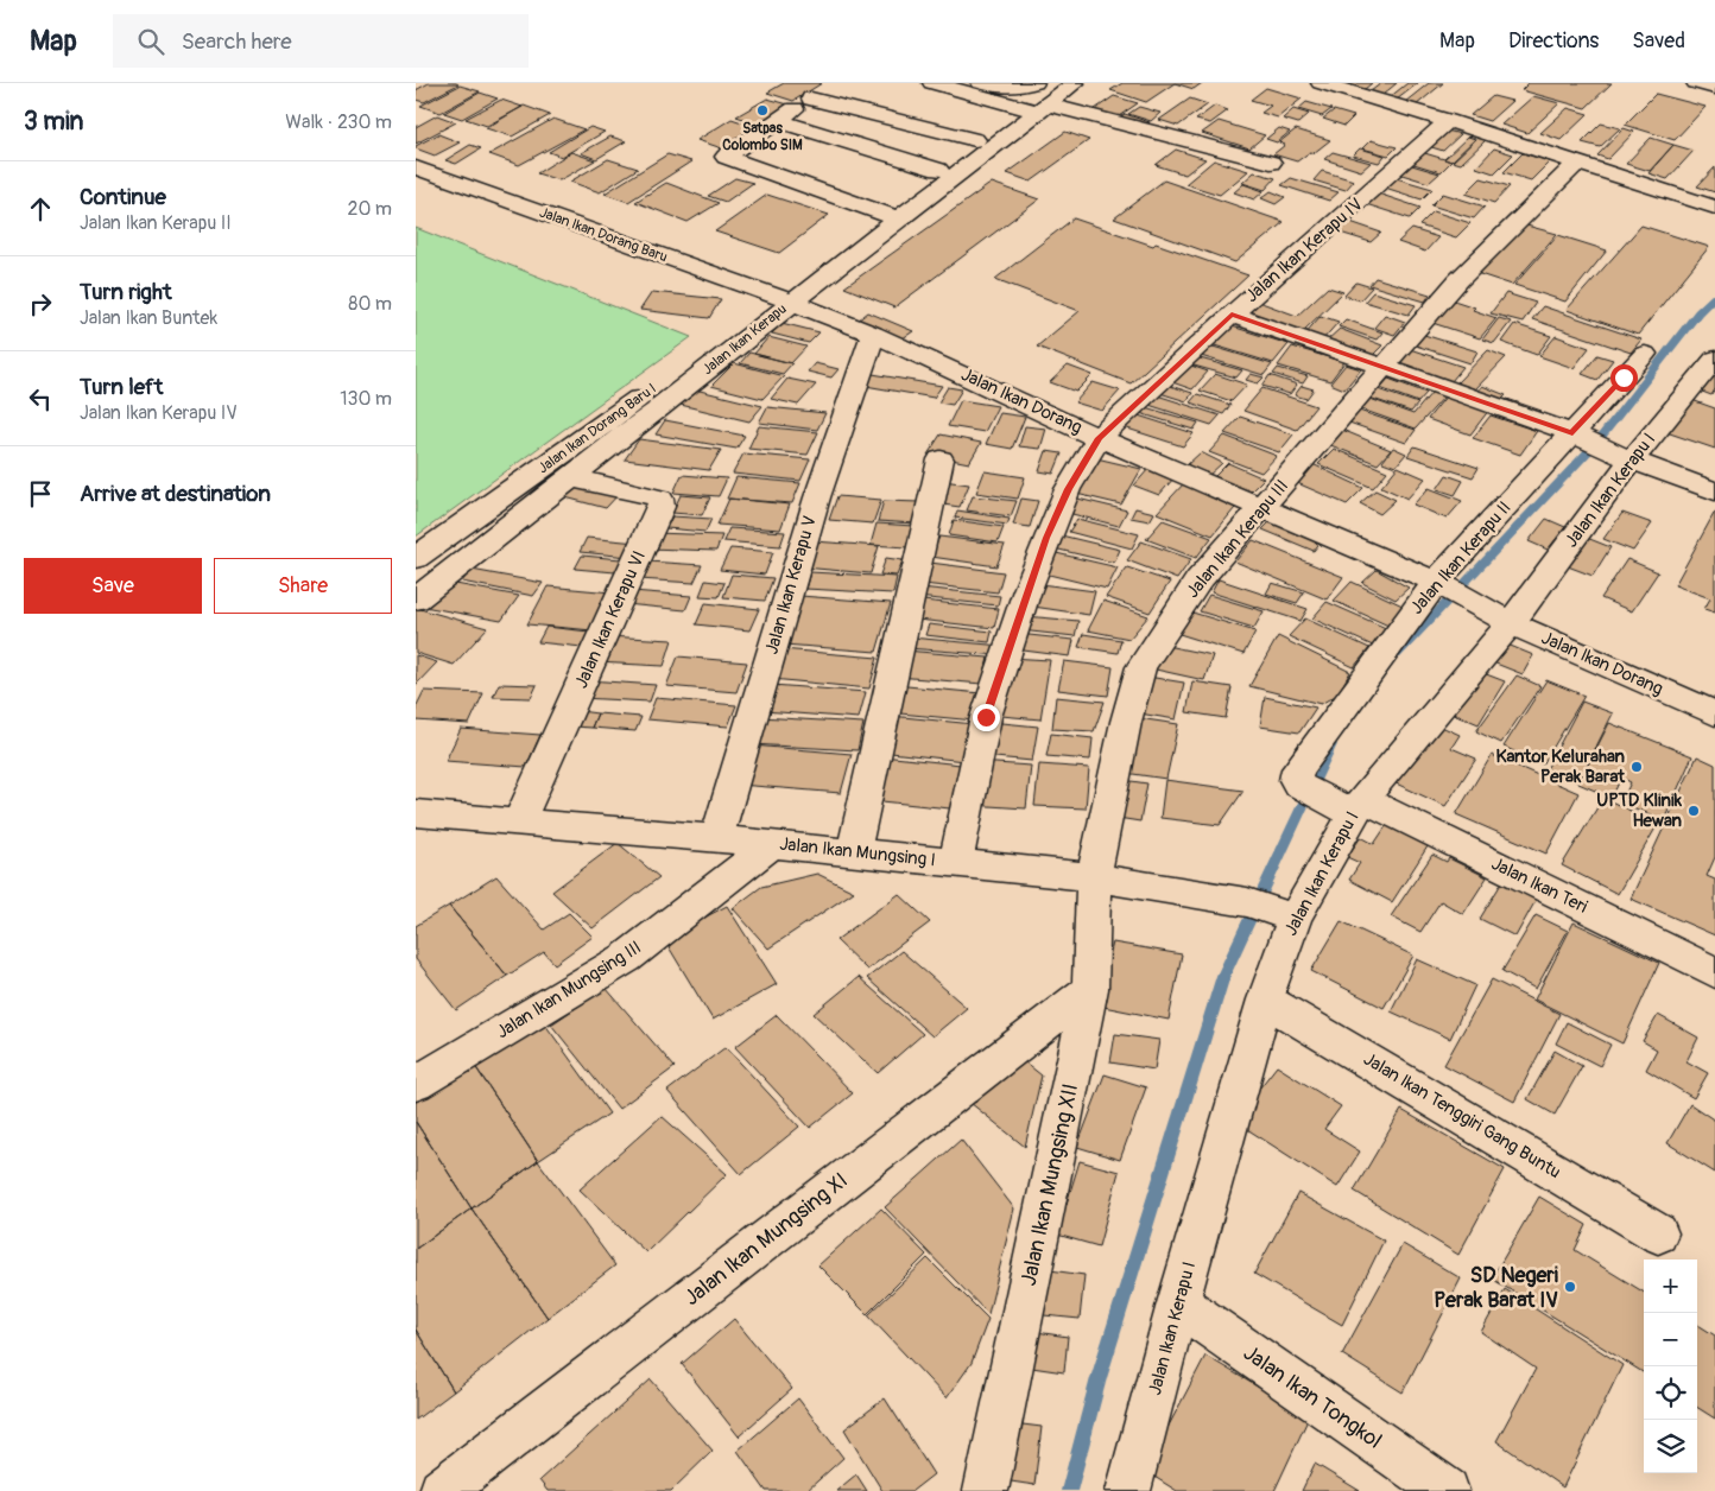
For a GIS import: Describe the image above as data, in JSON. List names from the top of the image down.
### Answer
{
  "streets": {
    "main road": [
      "Jalan Ikan Dorang Baru",
      "Jalan Ikan Kerapu IV",
      "Jalan Ikan Kerapu",
      "Jalan Ikan Dorang",
      "Jalan Ikan Dorang Baru I",
      "Jalan Ikan Kerapu I",
      "Jalan Ikan Kerapu III",
      "Jalan Ikan Kerapu II",
      "Jalan Ikan Kerapu V",
      "Jalan Ikan Kerapu VI",
      "Jalan Ikan Mungsing I",
      "Jalan Ikan Teri",
      "Jalan Ikan Mungsing III",
      "Jalan Ikan Tenggiri Gang Buntu",
      "Jalan Ikan Mungsing XII",
      "Jalan Ikan Mungsing XI",
      "Jalan Ikan Tongkol"
    ]
  },
  "crossings": [
    ["Jalan Ikan Dorang Baru", "Jalan Ikan Kerapu"],
    ["Jalan Ikan Dorang Baru", "Jalan Ikan Dorang"],
    ["Jalan Ikan Dorang Baru", "Jalan Ikan Dorang Baru I"],
    ["Jalan Ikan Kerapu IV", "Jalan Ikan Dorang"],
    ["Jalan Ikan Kerapu IV", "Jalan Ikan Mungsing I"],
    ["Jalan Ikan Kerapu", "Jalan Ikan Dorang"],
    ["Jalan Ikan Kerapu", "Jalan Ikan Dorang Baru I"],
    ["Jalan Ikan Kerapu", "Jalan Ikan Kerapu VI"],
    ["Jalan Ikan Dorang", "Jalan Ikan Dorang Baru I"],
    ["Jalan Ikan Dorang", "Jalan Ikan Kerapu I"],
    ["Jalan Ikan Dorang", "Jalan Ikan Kerapu III"],
    ["Jalan Ikan Dorang", "Jalan Ikan Kerapu II"],
    ["Jalan Ikan Dorang", "Jalan Ikan Kerapu V"],
    ["Jalan Ikan Kerapu I", "Jalan Ikan Kerapu II"],
    ["Jalan Ikan Kerapu I", "Jalan Ikan Mungsing I"],
    ["Jalan Ikan Kerapu I", "Jalan Ikan Teri"],
    ["Jalan Ikan Kerapu I", "Jalan Ikan Tenggiri Gang Buntu"],
    ["Jalan Ikan Kerapu I", "Jalan Ikan Tongkol"],
    ["Jalan Ikan Kerapu III", "Jalan Ikan Mungsing I"],
    ["Jalan Ikan Kerapu III", "Jalan Ikan Mungsing XII"],
    ["Jalan Ikan Kerapu II", "Jalan Ikan Teri"],
    ["Jalan Ikan Kerapu V", "Jalan Ikan Mungsing I"],
    ["Jalan Ikan Kerapu VI", "Jalan Ikan Mungsing I"],
    ["Jalan Ikan Mungsing I", "Jalan Ikan Mungsing III"],
    ["Jalan Ikan Mungsing I", "Jalan Ikan Mungsing XII"],
    ["Jalan Ikan Mungsing XII", "Jalan Ikan Mungsing XI"]
  ],
  "places": [
    "Satpas Colombo SIM",
    "Kantor Kelurahan Perak Barat",
    "UPTD Klinik Hewan",
    "SD Negeri Perak Barat IV"
  ],
  "page": {
    "header": "Map",
    "search": "Search here",
    "nav": ["Map", "Directions", "Saved"],
    "heading": ["3 min", "Walk · 230 m"],
    "list": [
      ["Continue", "Jalan Ikan Kerapu II", "20 m"],
      ["Turn right", "Jalan Ikan Buntek", "80 m"],
      ["Turn left", "Jalan Ikan Kerapu IV", "130 m"],
      "Arrive at destination"
    ],
    "buttons": ["Save", "Share"],
    "map_buttons": ["+", "−"]
  }
}
